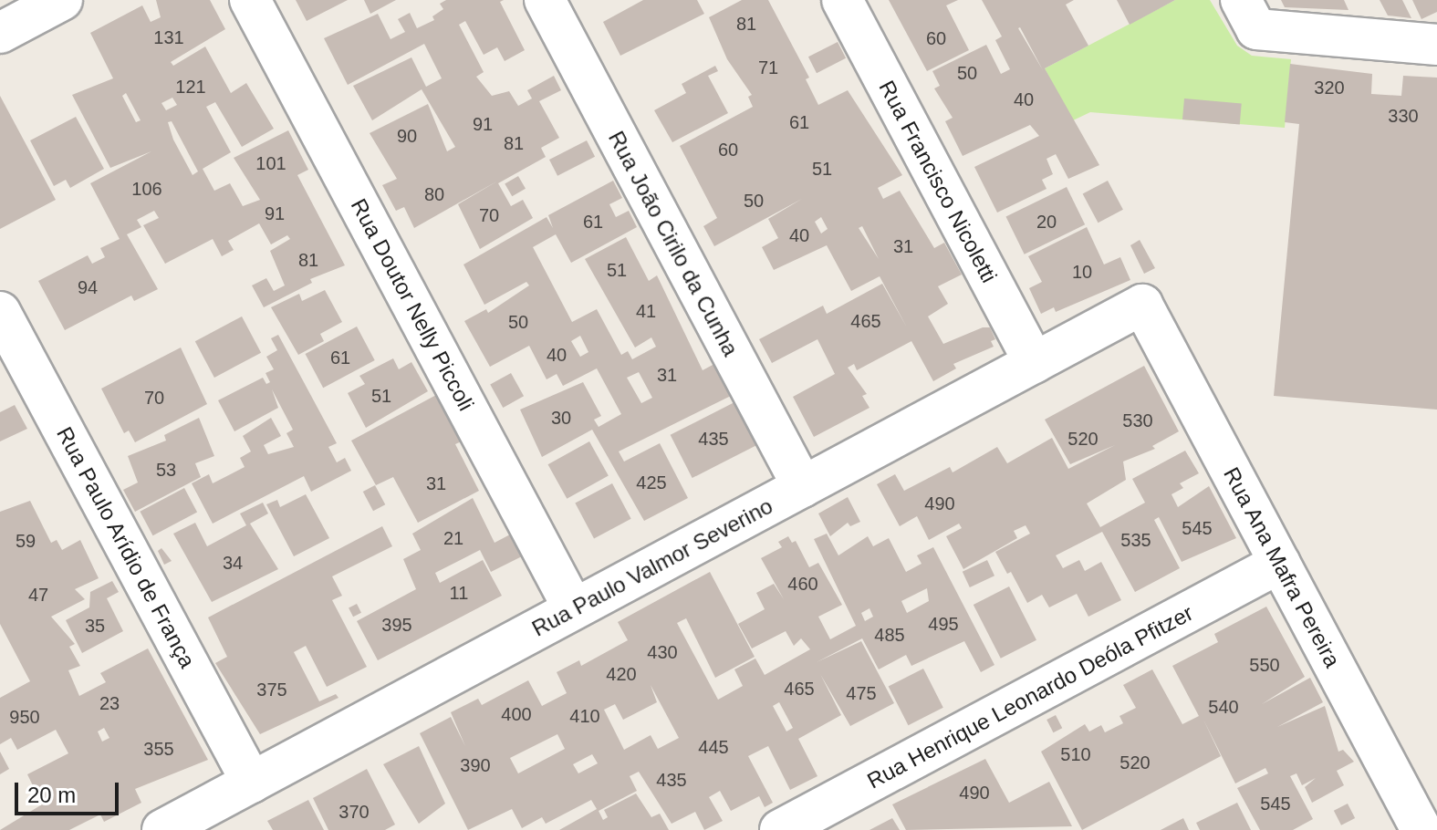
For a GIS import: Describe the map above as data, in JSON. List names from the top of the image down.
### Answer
{
  "streets": {
    "street": [
      "Rua Francisco Nicoletti",
      "Rua João Cirilo da Cunha",
      "Rua Doutor Nelly Piccoli",
      "Rua Paulo Arídio de França",
      "Rua Paulo Valmor Severino",
      "Rua Ana Mafra Pereira",
      "Rua Henrique Leonardo Deóla Pfitzer"
    ]
  },
  "crossings": [
    ["Rua Francisco Nicoletti", "Rua Paulo Valmor Severino"],
    ["Rua João Cirilo da Cunha", "Rua Paulo Valmor Severino"],
    ["Rua Doutor Nelly Piccoli", "Rua Paulo Valmor Severino"],
    ["Rua Paulo Arídio de França", "Rua Paulo Valmor Severino"],
    ["Rua Paulo Valmor Severino", "Rua Ana Mafra Pereira"],
    ["Rua Ana Mafra Pereira", "Rua Henrique Leonardo Deóla Pfitzer"]
  ],
  "house_numbers": [
    "81",
    "131",
    "60",
    "71",
    "50",
    "121",
    "320",
    "40",
    "330",
    "61",
    "91",
    "90",
    "81",
    "60",
    "101",
    "51",
    "106",
    "80",
    "50",
    "91",
    "70",
    "61",
    "20",
    "40",
    "31",
    "81",
    "51",
    "10",
    "94",
    "41",
    "465",
    "50",
    "40",
    "61",
    "31",
    "51",
    "70",
    "30",
    "530",
    "435",
    "520",
    "53",
    "425",
    "31",
    "490",
    "545",
    "21",
    "535",
    "59",
    "34",
    "460",
    "11",
    "47",
    "495",
    "395",
    "35",
    "485",
    "430",
    "550",
    "420",
    "465",
    "375",
    "475",
    "23",
    "540",
    "400",
    "410",
    "950",
    "445",
    "355",
    "510",
    "520",
    "390",
    "435",
    "490",
    "545",
    "370"
  ],
  "scale_bar": "20 m"
}
